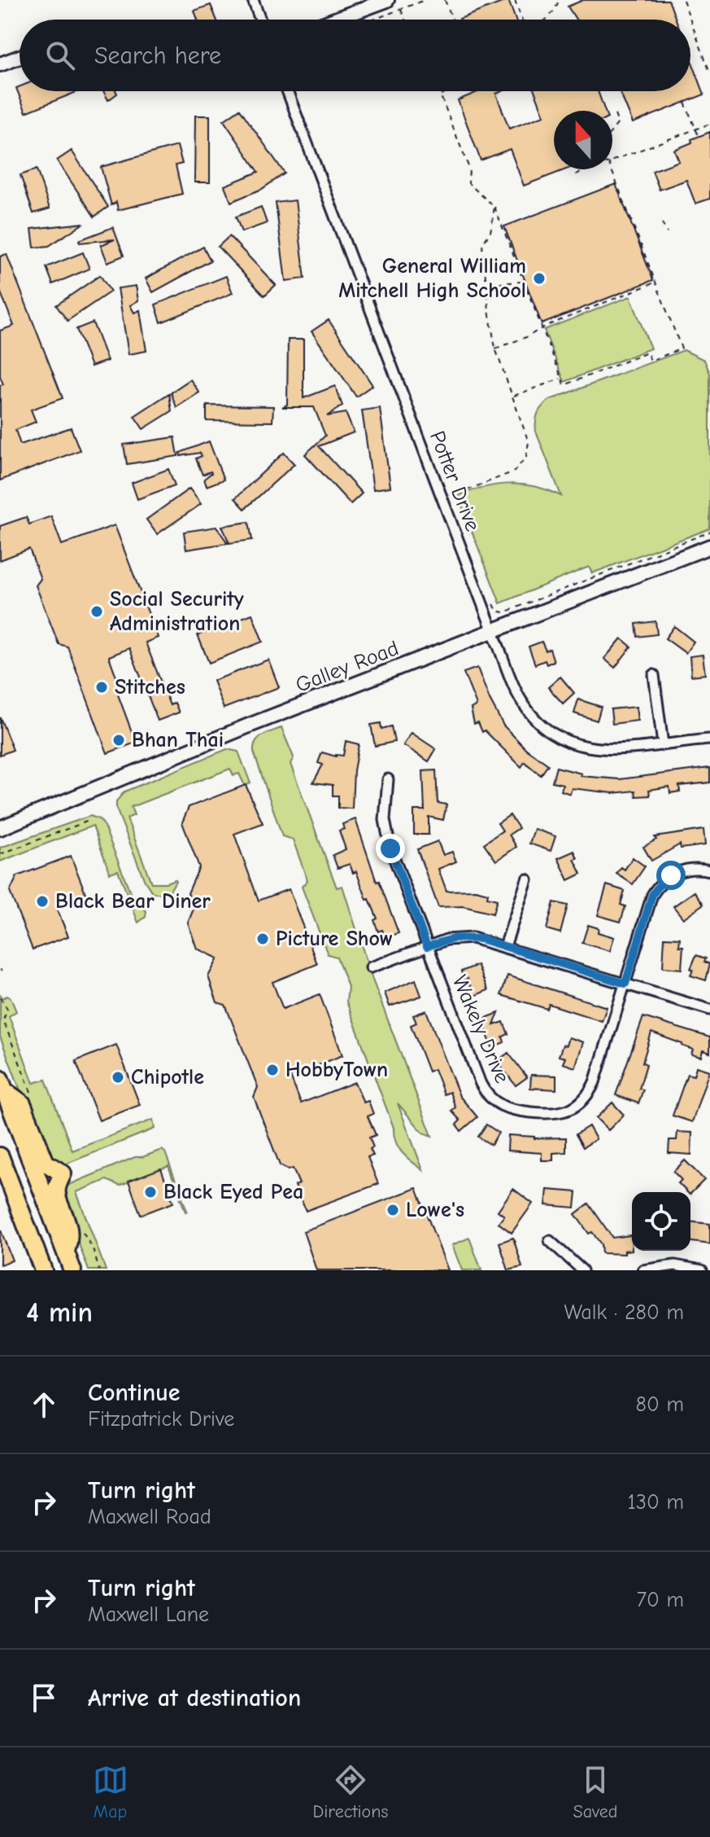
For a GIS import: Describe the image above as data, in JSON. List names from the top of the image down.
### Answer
{
  "streets": {
    "main road": ["Galley Road"],
    "street": ["Potter Drive", "Wakely Drive"]
  },
  "crossings": [
    ["Potter Drive", "Galley Road"]
  ],
  "places": [
    "General William Mitchell High School",
    "Social Security Administration",
    "Stitches",
    "Bhan Thai",
    "Black Bear Diner",
    "Picture Show",
    "HobbyTown",
    "Chipotle",
    "Black Eyed Pea",
    "Lowe's"
  ],
  "north": "top",
  "page": {
    "search": "Search here",
    "heading": ["4 min", "Walk · 280 m"],
    "list": [
      ["Continue", "Fitzpatrick Drive", "80 m"],
      ["Turn right", "Maxwell Road", "130 m"],
      ["Turn right", "Maxwell Lane", "70 m"],
      "Arrive at destination"
    ],
    "nav": ["Map", "Directions", "Saved"]
  }
}
